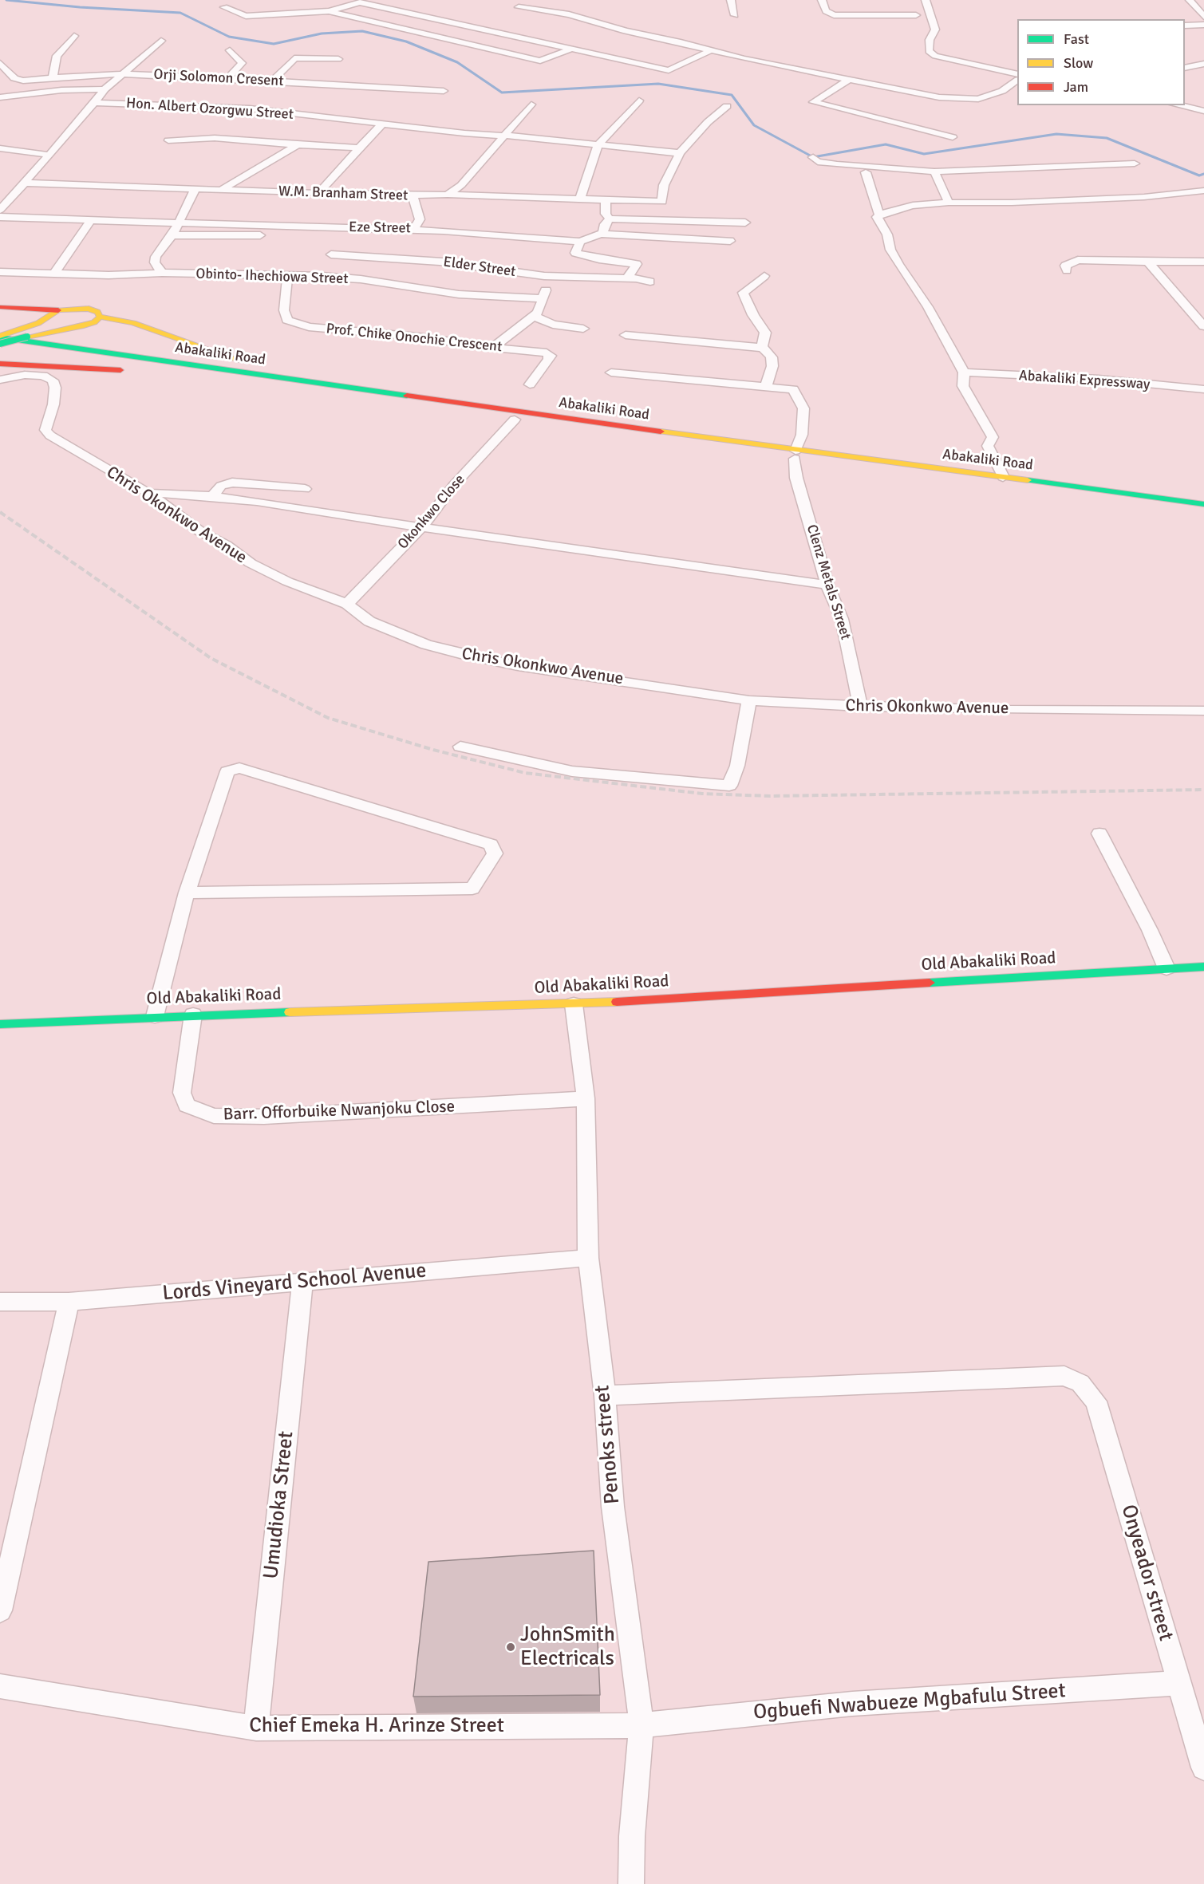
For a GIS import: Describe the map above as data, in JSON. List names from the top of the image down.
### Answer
{
  "streets": {
    "main road": ["Abakaliki Road", "Old Abakaliki Road"],
    "street": [
      "Orji Solomon Cresent",
      "Hon. Albert Ozorgwu Street",
      "W.M. Branham Street",
      "Eze Street",
      "Elder Street",
      "Obinto- Ihechiowa Street",
      "Prof. Chike Onochie Crescent",
      "Abakaliki Expressway",
      "Okonkwo Close",
      "Chris Okonkwo Avenue",
      "Clenz Metals Street",
      "Barr. Offorbuike Nwanjoku Close",
      "Lords Vineyard School Avenue",
      "Penoks street",
      "Umudioka Street",
      "Onyeador street",
      "Ogbuefi Nwabueze Mgbafulu Street",
      "Chief Emeka H. Arinze Street"
    ]
  },
  "crossings": [
    ["Hon. Albert Ozorgwu Street", "W.M. Branham Street"],
    ["Elder Street", "Obinto- Ihechiowa Street"],
    ["Obinto- Ihechiowa Street", "Prof. Chike Onochie Crescent"],
    ["Abakaliki Road", "Okonkwo Close"],
    ["Abakaliki Road", "Clenz Metals Street"],
    ["Okonkwo Close", "Chris Okonkwo Avenue"],
    ["Chris Okonkwo Avenue", "Clenz Metals Street"],
    ["Old Abakaliki Road", "Barr. Offorbuike Nwanjoku Close"],
    ["Old Abakaliki Road", "Penoks street"],
    ["Barr. Offorbuike Nwanjoku Close", "Penoks street"],
    ["Lords Vineyard School Avenue", "Penoks street"],
    ["Lords Vineyard School Avenue", "Umudioka Street"],
    ["Penoks street", "Onyeador street"],
    ["Penoks street", "Ogbuefi Nwabueze Mgbafulu Street"],
    ["Penoks street", "Chief Emeka H. Arinze Street"],
    ["Umudioka Street", "Chief Emeka H. Arinze Street"],
    ["Onyeador street", "Ogbuefi Nwabueze Mgbafulu Street"],
    ["Ogbuefi Nwabueze Mgbafulu Street", "Chief Emeka H. Arinze Street"]
  ],
  "places": ["JohnSmith Electricals"],
  "legend": ["Fast", "Slow", "Jam"]
}
